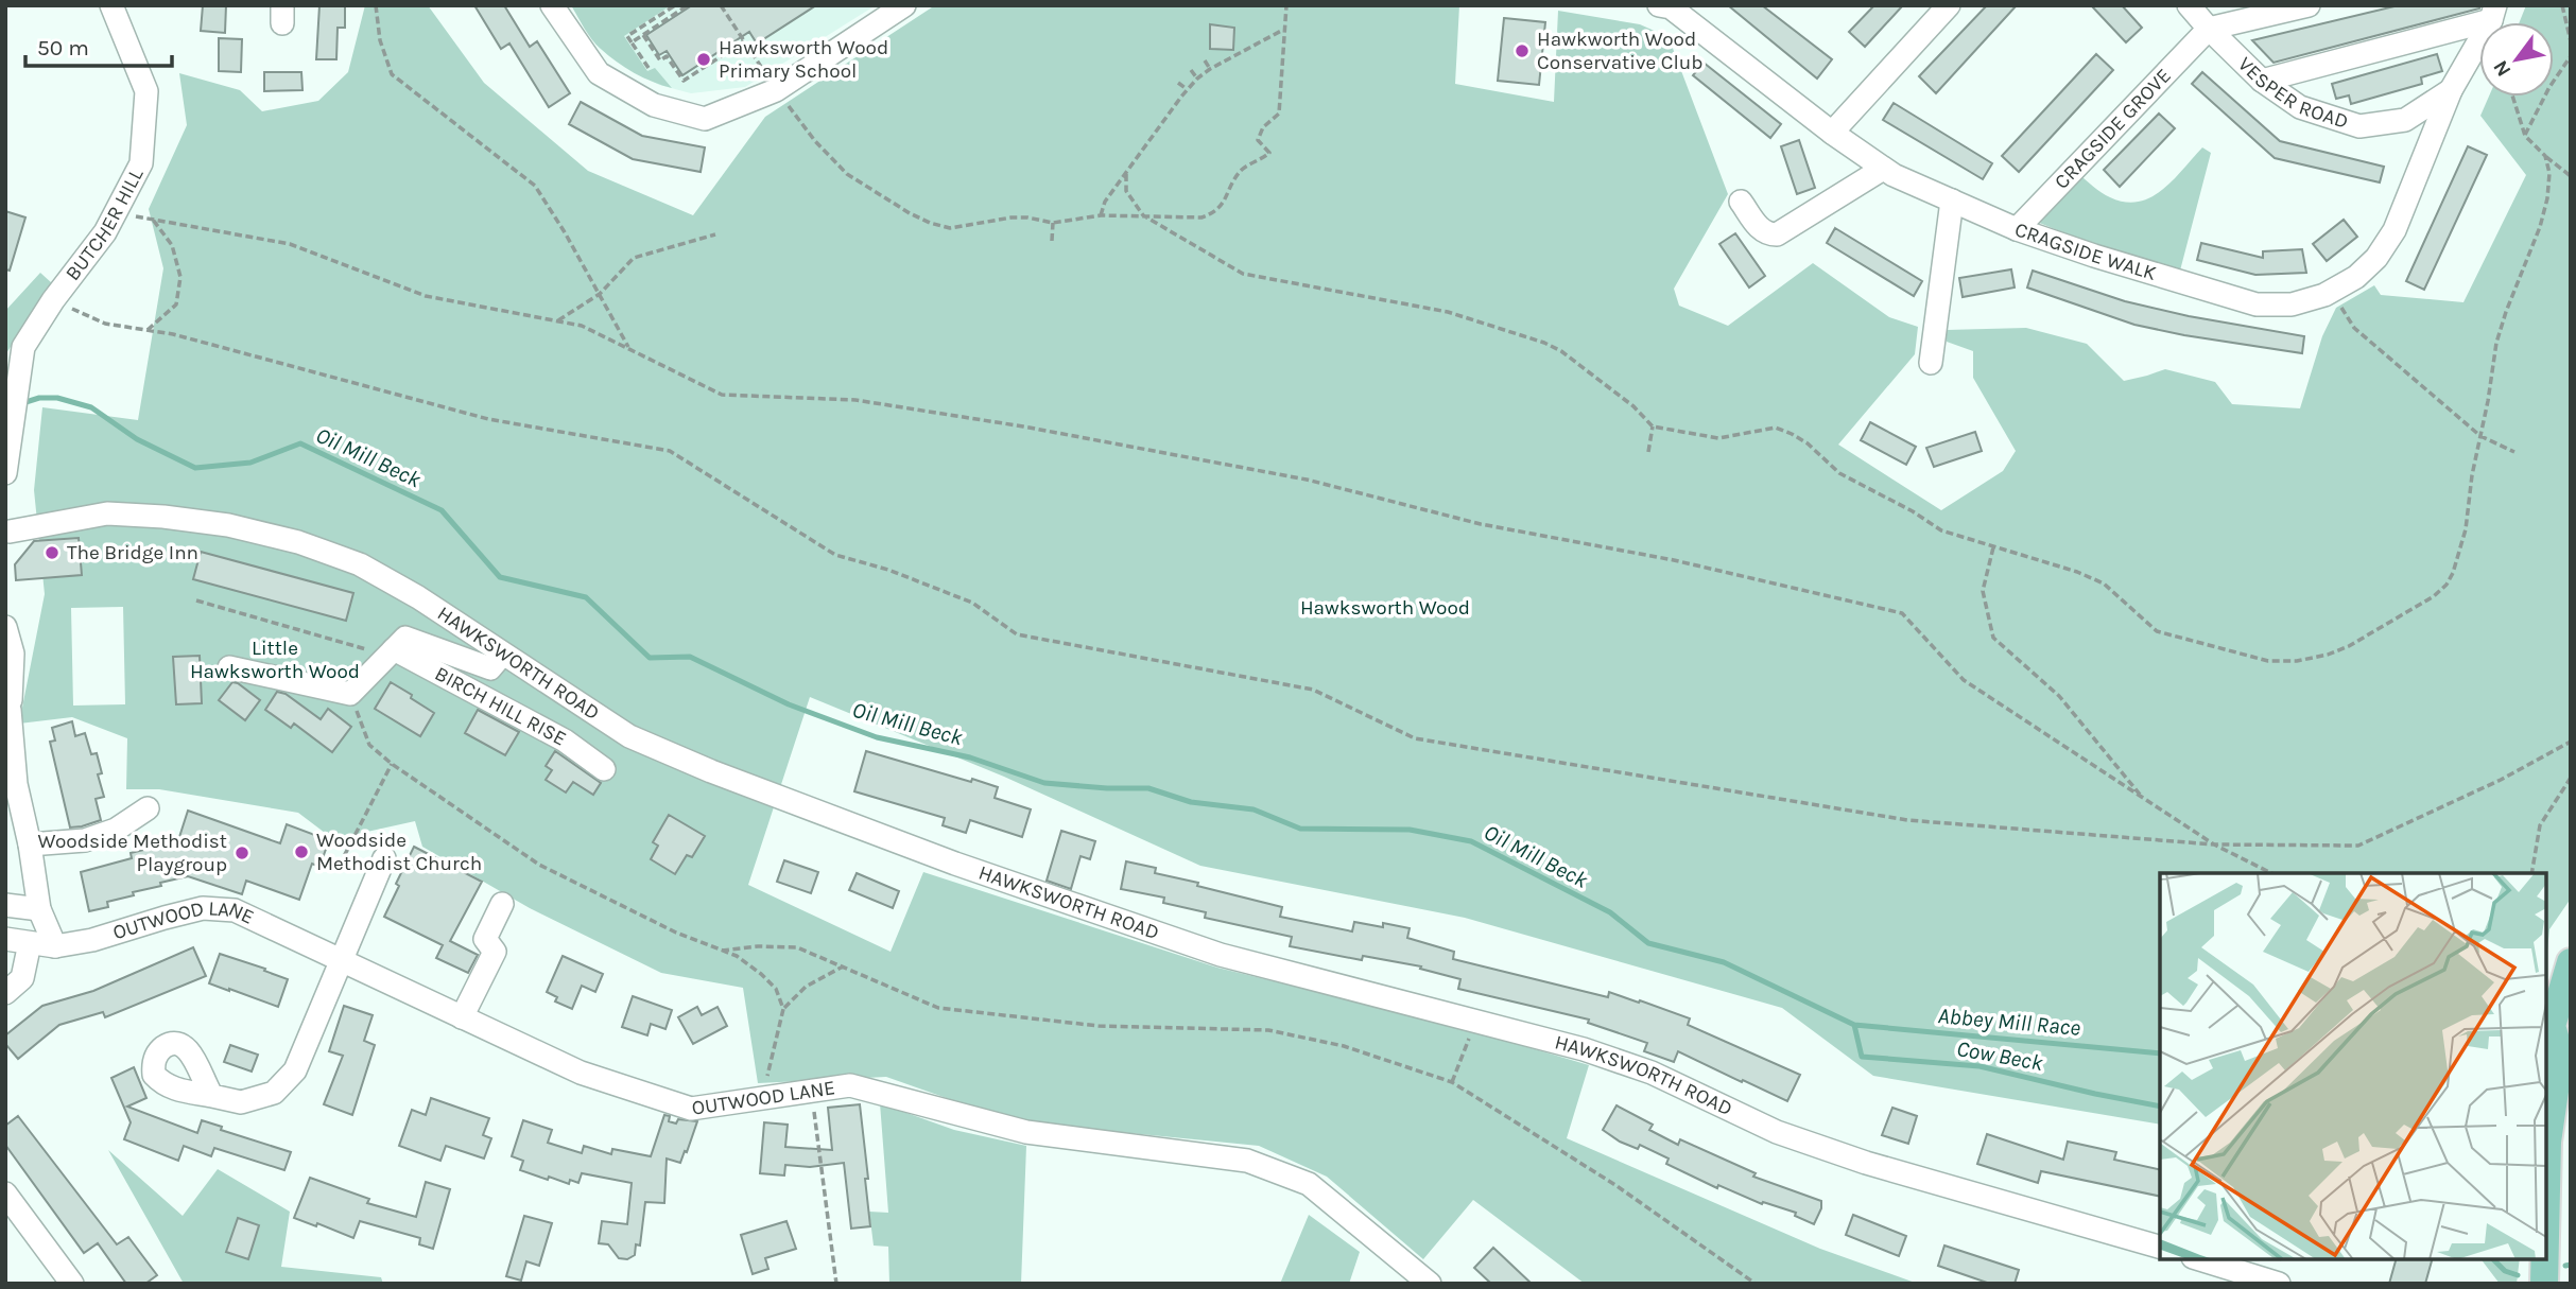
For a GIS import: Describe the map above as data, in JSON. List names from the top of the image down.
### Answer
{
  "streets": {
    "street": [
      "VESPER ROAD",
      "CRAGSIDE GROVE",
      "BUTCHER HILL",
      "CRAGSIDE WALK",
      "HAWKSWORTH ROAD",
      "BIRCH HILL RISE",
      "OUTWOOD LANE"
    ]
  },
  "crossings": [
    ["VESPER ROAD", "CRAGSIDE GROVE"],
    ["VESPER ROAD", "CRAGSIDE WALK"],
    ["CRAGSIDE GROVE", "CRAGSIDE WALK"],
    ["HAWKSWORTH ROAD", "BIRCH HILL RISE"]
  ],
  "water": ["Oil Mill Beck", "Abbey Mill Race", "Cow Beck"],
  "parks": ["Hawksworth Wood", "Little Hawksworth Wood"],
  "places": [
    "Hawkworth Wood Conservative Club",
    "Hawksworth Wood Primary School",
    "The Bridge Inn",
    "Woodside Methodist Church",
    "Woodside Methodist Playgroup"
  ],
  "scale_bar": "50 m",
  "north": "bottom left"
}
